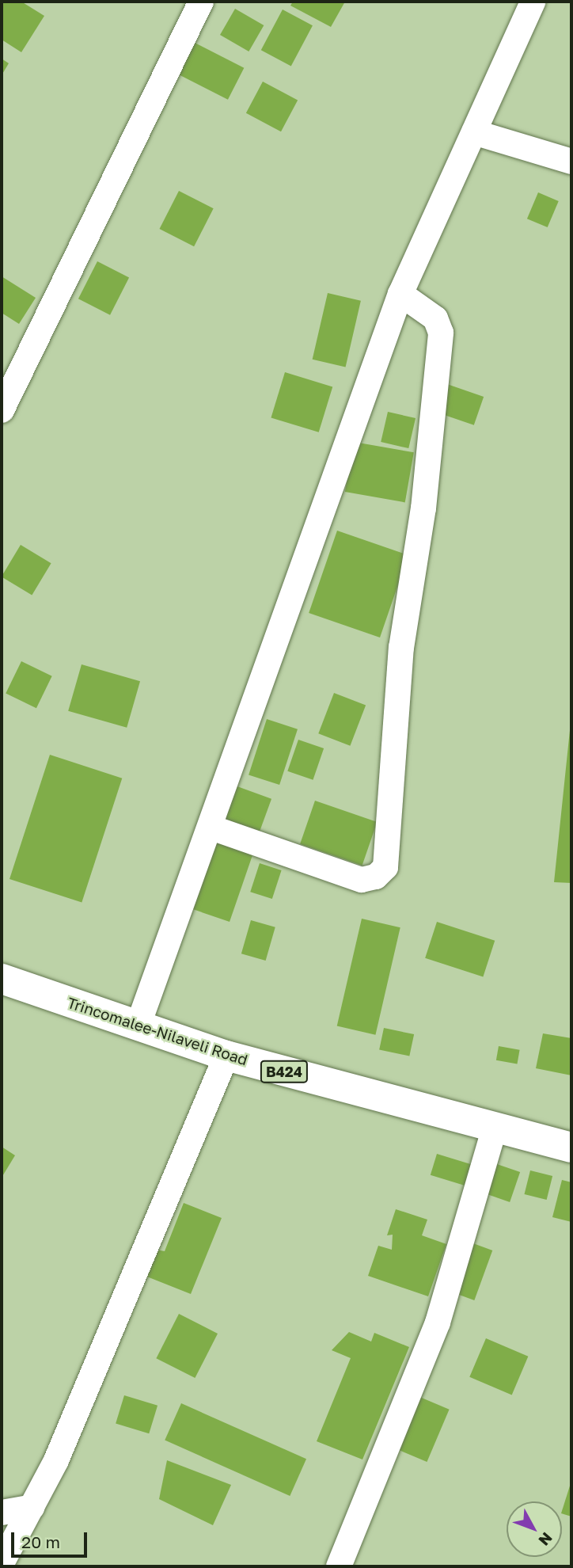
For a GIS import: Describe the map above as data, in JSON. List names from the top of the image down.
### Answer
{
  "streets": {
    "main road": ["Trincomalee-Nilaveli Road", "B424"]
  },
  "scale_bar": "20 m",
  "north": "bottom right"
}
